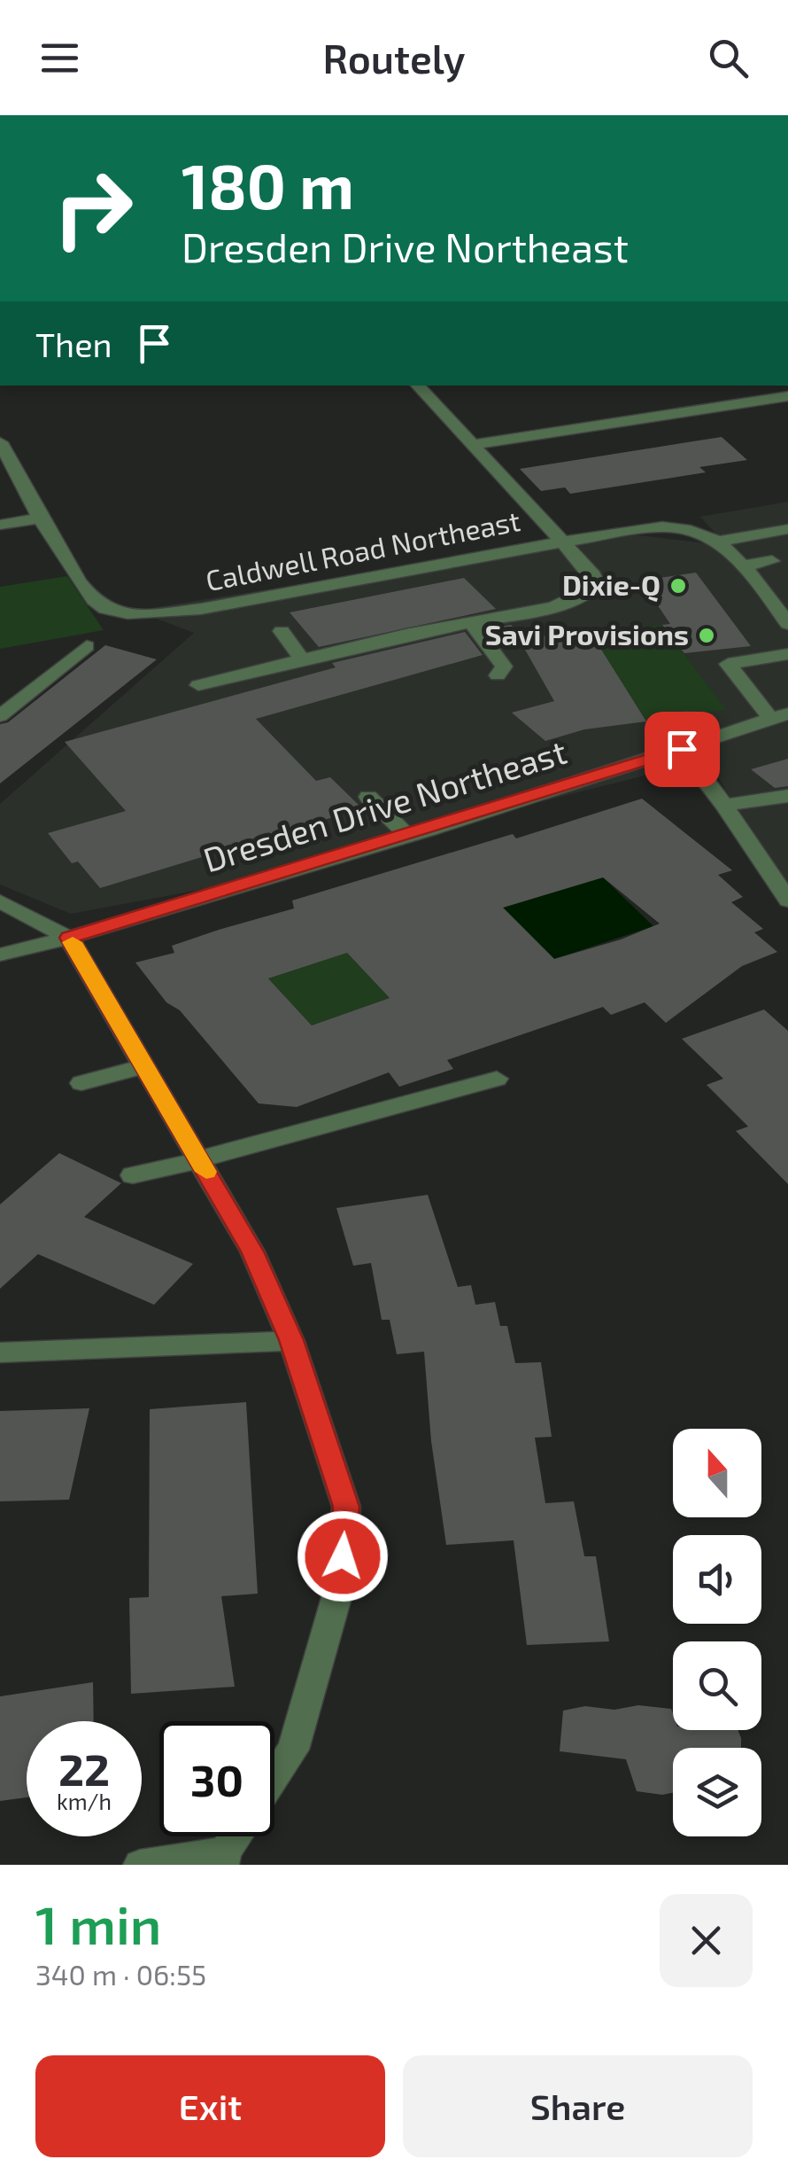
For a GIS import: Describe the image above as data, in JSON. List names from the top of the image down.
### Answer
{
  "streets": {
    "street": ["Caldwell Road Northeast", "Dresden Drive Northeast"]
  },
  "places": ["Dixie-Q", "Savi Provisions"],
  "north": "top",
  "page": {
    "header": "Routely",
    "turn": ["180 m", "Dresden Drive Northeast"],
    "then": "Then",
    "speed": "22 km/h",
    "limit": "30",
    "heading": ["1 min", "340 m · 06:55"],
    "buttons": ["Exit", "Share"]
  }
}
